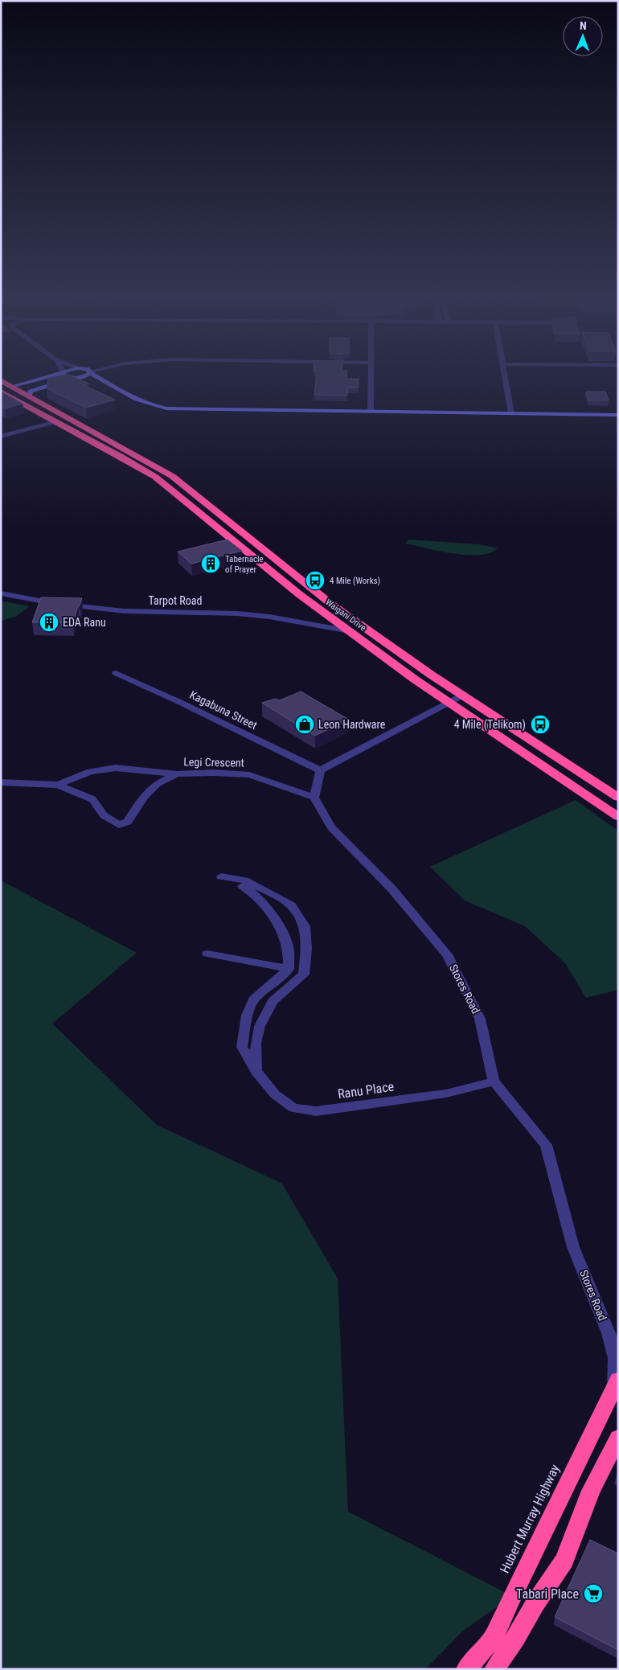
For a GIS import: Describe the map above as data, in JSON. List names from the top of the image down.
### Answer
{
  "streets": {
    "highway": ["Waigani Drive", "Hubert Murray Highway"],
    "street": [
      "Tarpot Road",
      "Kagabuna Street",
      "Legi Crescent",
      "Stores Road",
      "Ranu Place"
    ]
  },
  "crossings": [
    ["Tarpot Road", "Waigani Drive"],
    ["Legi Crescent", "Stores Road"],
    ["Stores Road", "Ranu Place"],
    ["Stores Road", "Hubert Murray Highway"]
  ],
  "places": {
    "building": ["Tabernacle of Prayer", "EDA Ranu"],
    "bus stop": ["4 Mile (Works)", "4 Mile (Telikom)"],
    "shop": ["Leon Hardware"],
    "supermarket": ["Tabari Place"]
  },
  "north": "top"
}
